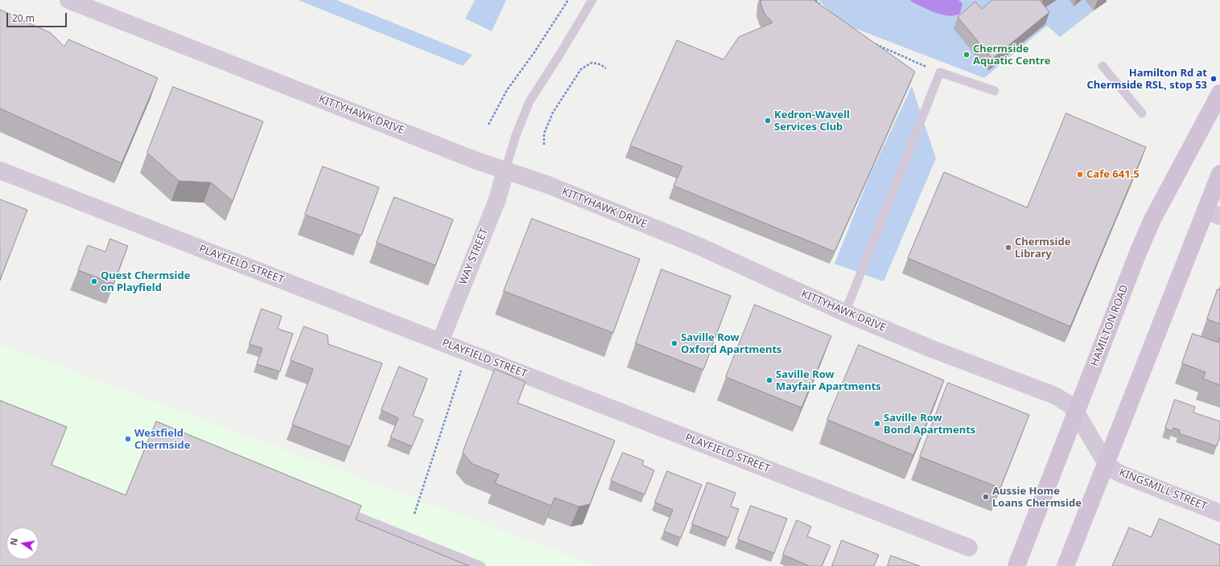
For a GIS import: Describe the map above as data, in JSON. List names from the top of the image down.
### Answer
{
  "streets": {
    "main road": ["HAMILTON ROAD"],
    "street": [
      "KITTYHAWK DRIVE",
      "WAY STREET",
      "PLAYFIELD STREET",
      "KINGSMILL STREET"
    ]
  },
  "crossings": [
    ["KITTYHAWK DRIVE", "WAY STREET"],
    ["KITTYHAWK DRIVE", "HAMILTON ROAD"],
    ["KITTYHAWK DRIVE", "KINGSMILL STREET"],
    ["WAY STREET", "PLAYFIELD STREET"]
  ],
  "places": [
    "Chermside Aquatic Centre",
    "Hamilton Rd at Chermside RSL, stop 53",
    "Kedron-Wavell Services Club",
    "Cafe 641.5",
    "Chermside Library",
    "Quest Chermside on Playfield",
    "Saville Row Oxford Apartments",
    "Saville Row Mayfair Apartments",
    "Saville Row Bond Apartments",
    "Westfield Chermside",
    "Aussie Home Loans Chermside"
  ],
  "scale_bar": "20 m",
  "north": "left"
}
